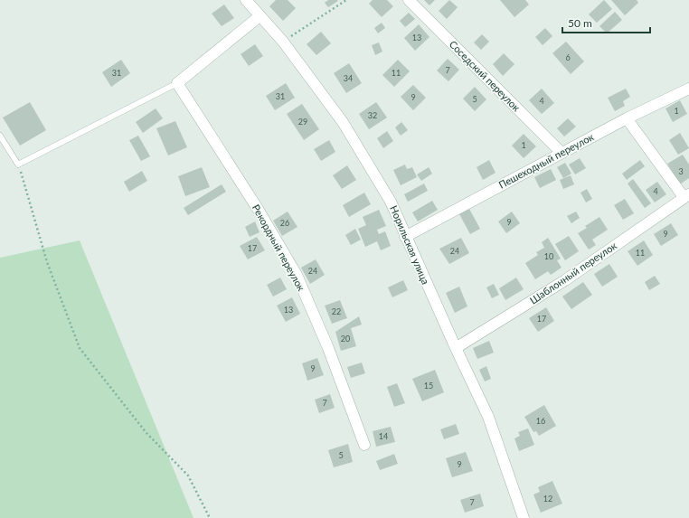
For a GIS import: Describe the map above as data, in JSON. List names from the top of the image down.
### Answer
{
  "streets": {
    "street": [
      "Соседский переулок",
      "Пешеходный переулок",
      "Норильская улица",
      "Рекордный переулок",
      "Шаблонный переулок"
    ]
  },
  "crossings": [
    ["Соседский переулок", "Пешеходный переулок"],
    ["Пешеходный переулок", "Норильская улица"],
    ["Норильская улица", "Шаблонный переулок"]
  ],
  "house_numbers": [
    "13",
    "6",
    "7",
    "31",
    "11",
    "34",
    "31",
    "9",
    "5",
    "4",
    "1",
    "32",
    "29",
    "1",
    "3",
    "4",
    "9",
    "26",
    "9",
    "17",
    "24",
    "11",
    "10",
    "24",
    "13",
    "22",
    "17",
    "20",
    "9",
    "15",
    "7",
    "16",
    "14",
    "5",
    "9",
    "12",
    "7"
  ],
  "scale_bar": "50 m"
}
